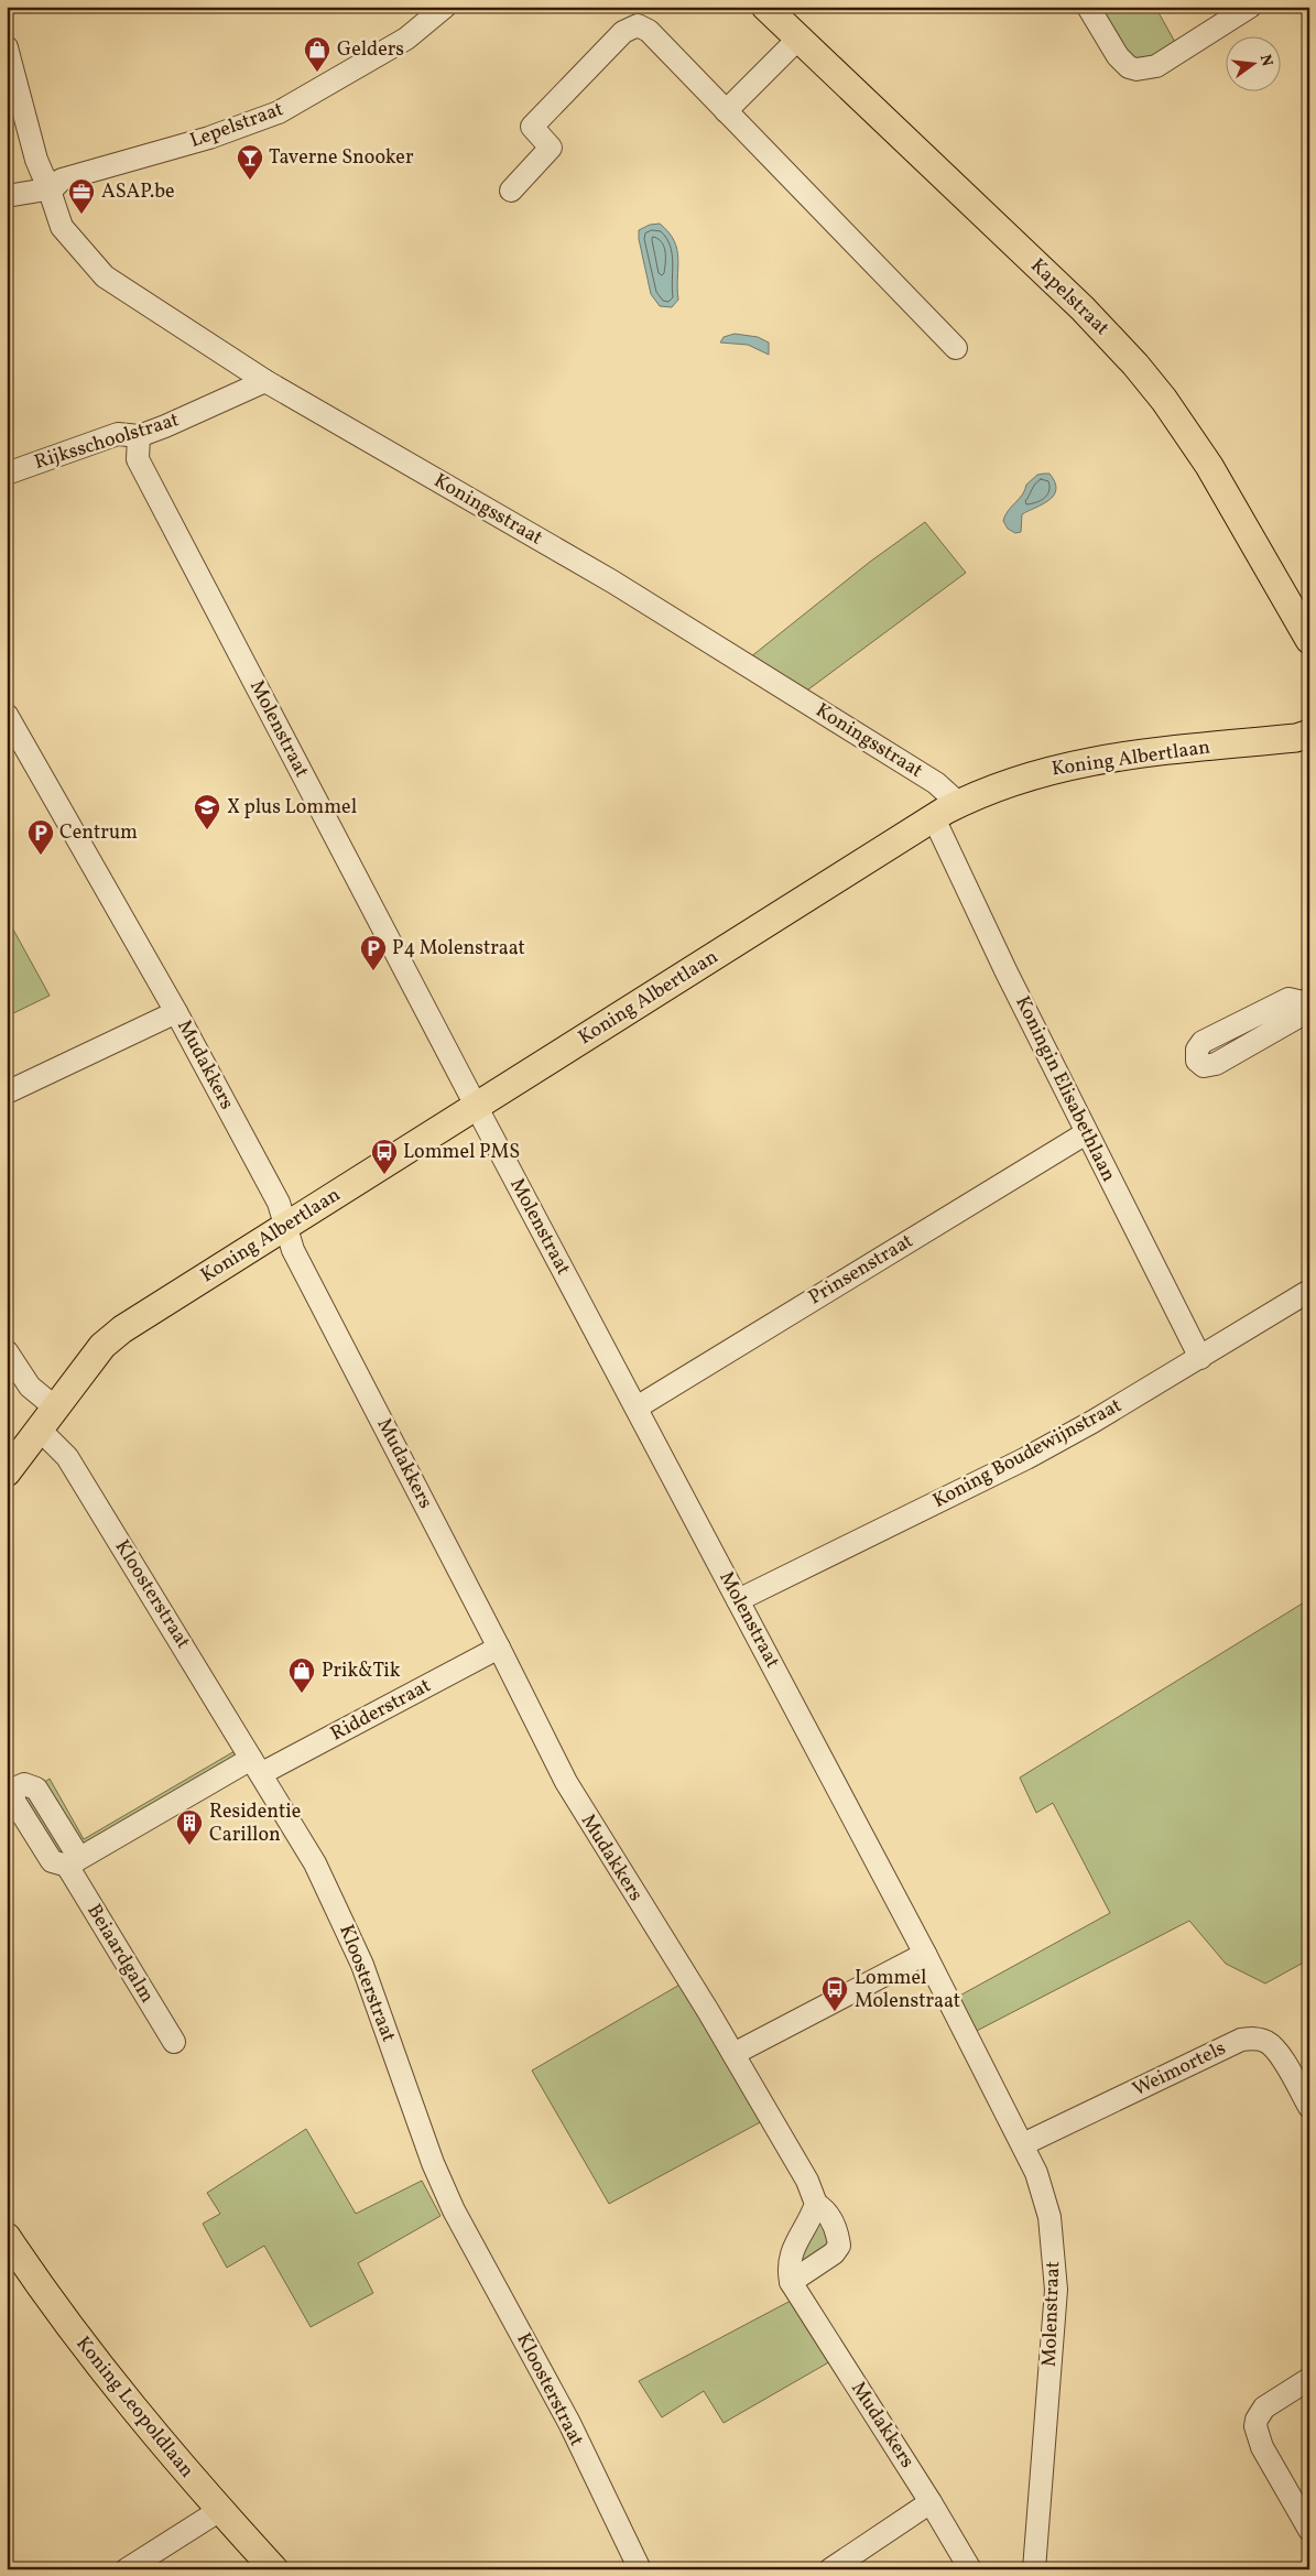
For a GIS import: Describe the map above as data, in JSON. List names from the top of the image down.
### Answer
{
  "streets": {
    "main road": ["Kapelstraat", "Koning Albertlaan", "Koning Leopoldlaan"],
    "street": [
      "Lepelstraat",
      "Rijksschoolstraat",
      "Koningsstraat",
      "Molenstraat",
      "Mudakkers",
      "Koningin Elisabethlaan",
      "Prinsenstraat",
      "Koning Boudewijnstraat",
      "Kloosterstraat",
      "Ridderstraat",
      "Beiaardgalm",
      "Weimortels"
    ]
  },
  "crossings": [
    ["Lepelstraat", "Koningsstraat"],
    ["Rijksschoolstraat", "Koningsstraat"],
    ["Rijksschoolstraat", "Molenstraat"],
    ["Koningsstraat", "Koning Albertlaan"],
    ["Molenstraat", "Koning Albertlaan"],
    ["Molenstraat", "Prinsenstraat"],
    ["Molenstraat", "Koning Boudewijnstraat"],
    ["Molenstraat", "Weimortels"],
    ["Koning Albertlaan", "Mudakkers"],
    ["Koning Albertlaan", "Koningin Elisabethlaan"],
    ["Koning Albertlaan", "Kloosterstraat"],
    ["Mudakkers", "Ridderstraat"],
    ["Koningin Elisabethlaan", "Prinsenstraat"],
    ["Koningin Elisabethlaan", "Koning Boudewijnstraat"],
    ["Kloosterstraat", "Ridderstraat"],
    ["Kloosterstraat", "Beiaardgalm"],
    ["Ridderstraat", "Beiaardgalm"]
  ],
  "places": {
    "shop": ["Gelders", "Prik&Tik"],
    "bar": ["Taverne Snooker"],
    "office": ["ASAP.be"],
    "school or university": ["X plus Lommel"],
    "parking": ["Centrum", "P4 Molenstraat"],
    "bus stop": ["Lommel PMS", "Lommel Molenstraat"],
    "building": ["Residentie Carillon"]
  },
  "north": "right"
}
